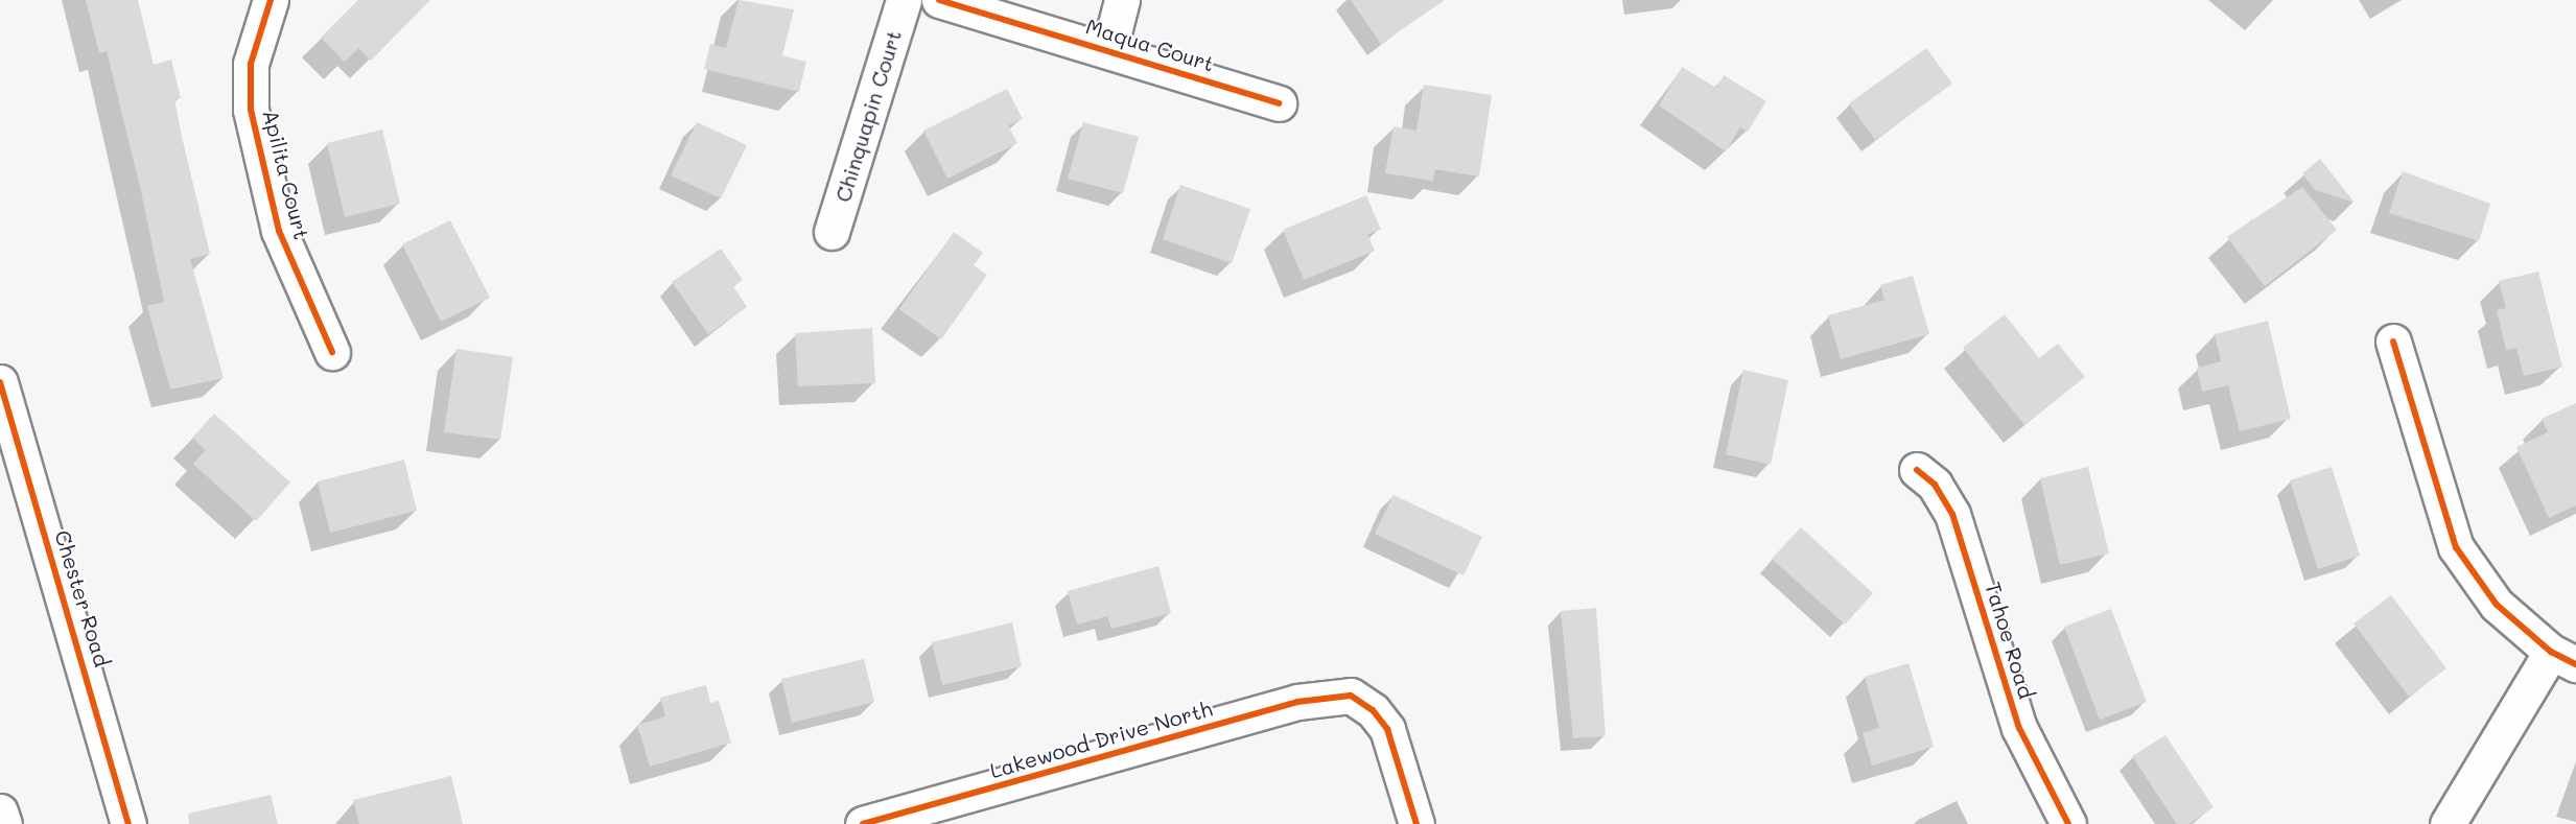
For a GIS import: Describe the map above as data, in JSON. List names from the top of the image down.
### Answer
{
  "streets": {
    "main road": [
      "Maqua Court",
      "Chinquapin Court",
      "Apilita Court",
      "Chester Road",
      "Tahoe Road",
      "Lakewood Drive North"
    ]
  }
}
